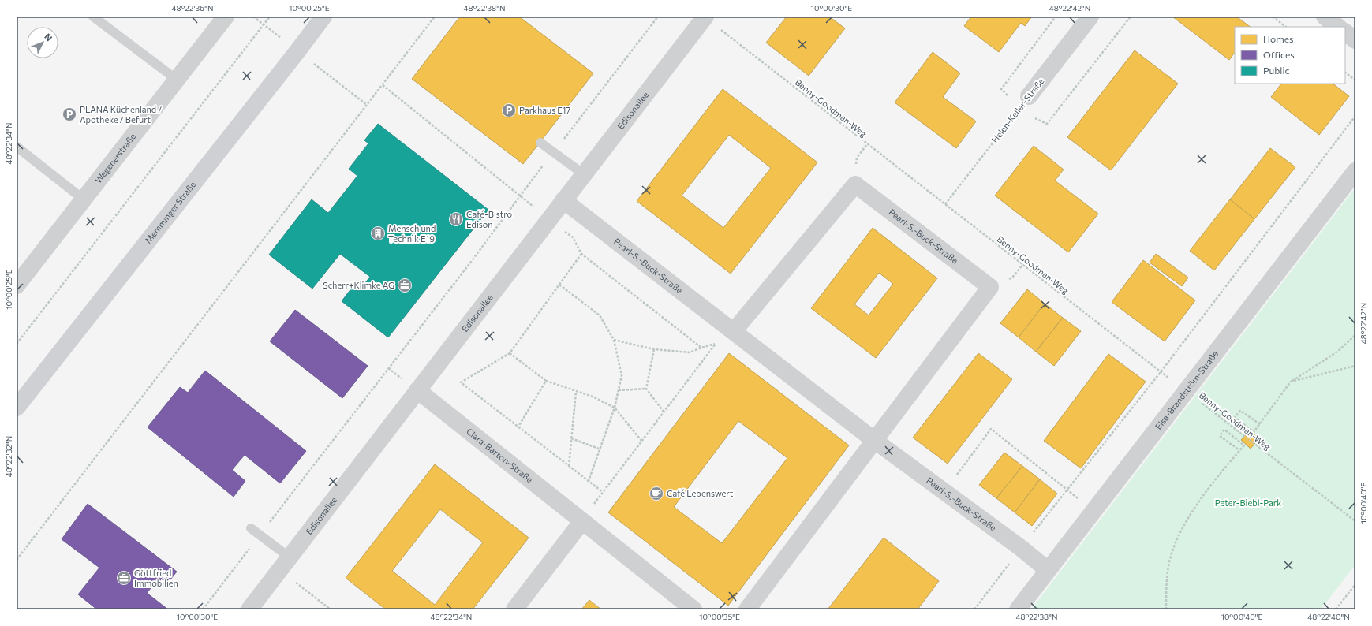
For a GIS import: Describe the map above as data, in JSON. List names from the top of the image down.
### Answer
{
  "streets": {
    "main road": ["Memminger Straße"],
    "street": [
      "Edisonallee",
      "Helen-Keller-Straße",
      "Wegenerstraße",
      "Pearl-S.-Buck-Straße",
      "Elsa-Brandström-Straße",
      "Clara-Barton-Straße"
    ],
    "path": ["Benny-Goodman-Weg"]
  },
  "crossings": [
    ["Benny-Goodman-Weg", "Edisonallee"],
    ["Benny-Goodman-Weg", "Helen-Keller-Straße"],
    ["Benny-Goodman-Weg", "Elsa-Brandström-Straße"],
    ["Edisonallee", "Pearl-S.-Buck-Straße"],
    ["Edisonallee", "Clara-Barton-Straße"],
    ["Pearl-S.-Buck-Straße", "Elsa-Brandström-Straße"]
  ],
  "parks": ["Peter-Biebl-Park"],
  "places": {
    "parking": ["Parkhaus E17", "PLANA Küchenland / Apotheke / Befurt"],
    "restaurant": ["Café-Bistro Edison"],
    "building": ["Mensch und Technik E19"],
    "office": ["Scherr+Klimke AG", "Göttfried Immobilien"],
    "cafe": ["Café Lebenswert"]
  },
  "legend": ["Homes", "Offices", "Public"],
  "north": "top right",
  "coordinates": [
    "48°22'36\"N",
    "10°00'25\"E",
    "48°22'38\"N",
    "10°00'30\"E",
    "48°22'42\"N",
    "48°22'34\"N",
    "48°22'32\"N",
    "10°00'40\"E",
    "10°00'35\"E",
    "48°22'40\"N"
  ]
}
